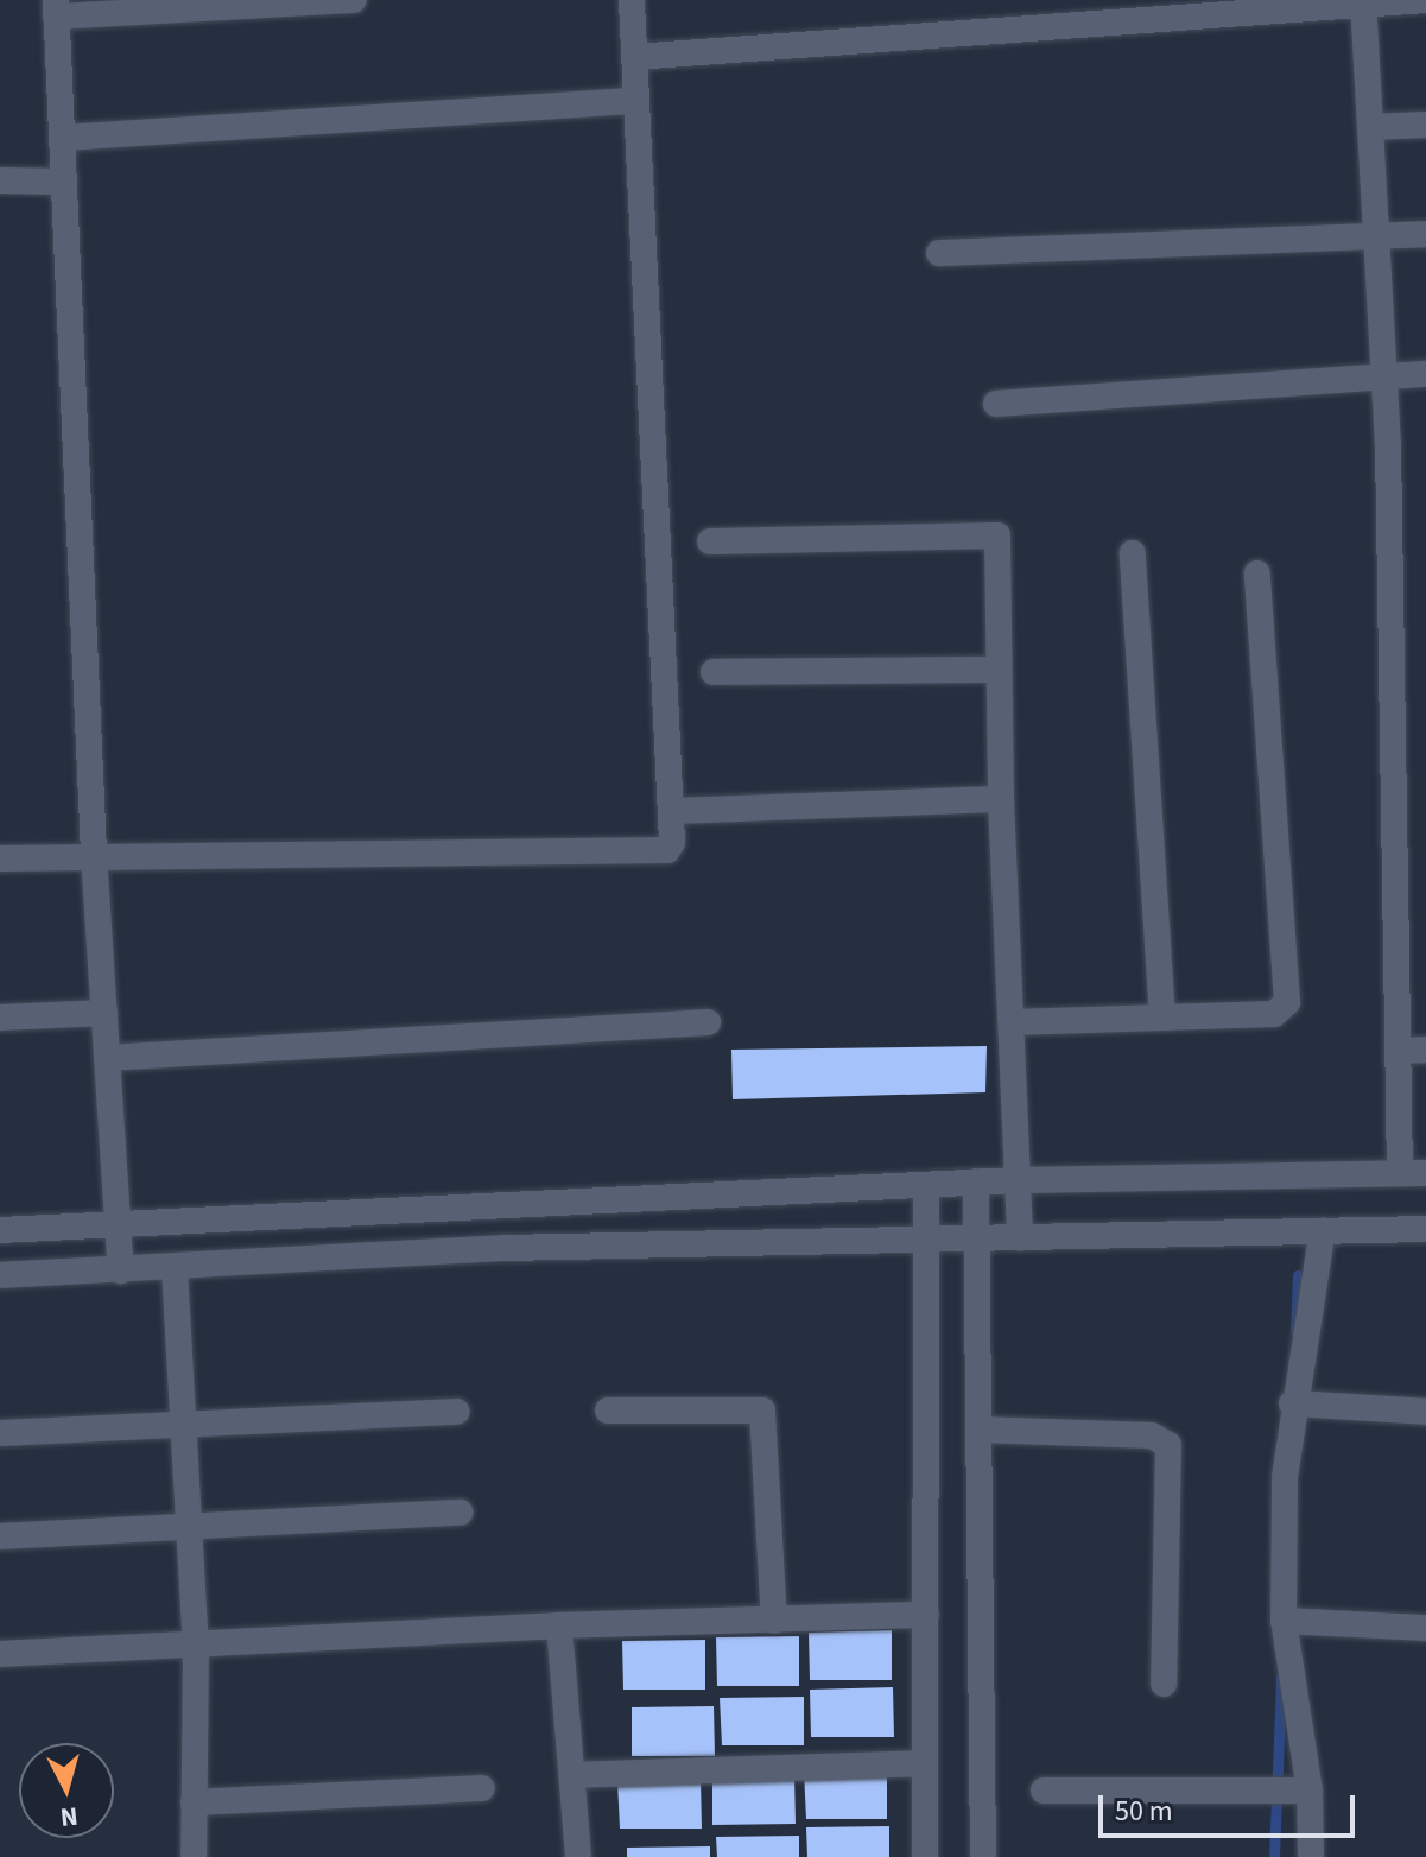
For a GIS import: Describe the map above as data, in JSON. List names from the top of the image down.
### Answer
{
  "scale_bar": "50 m",
  "north": "bottom"
}
